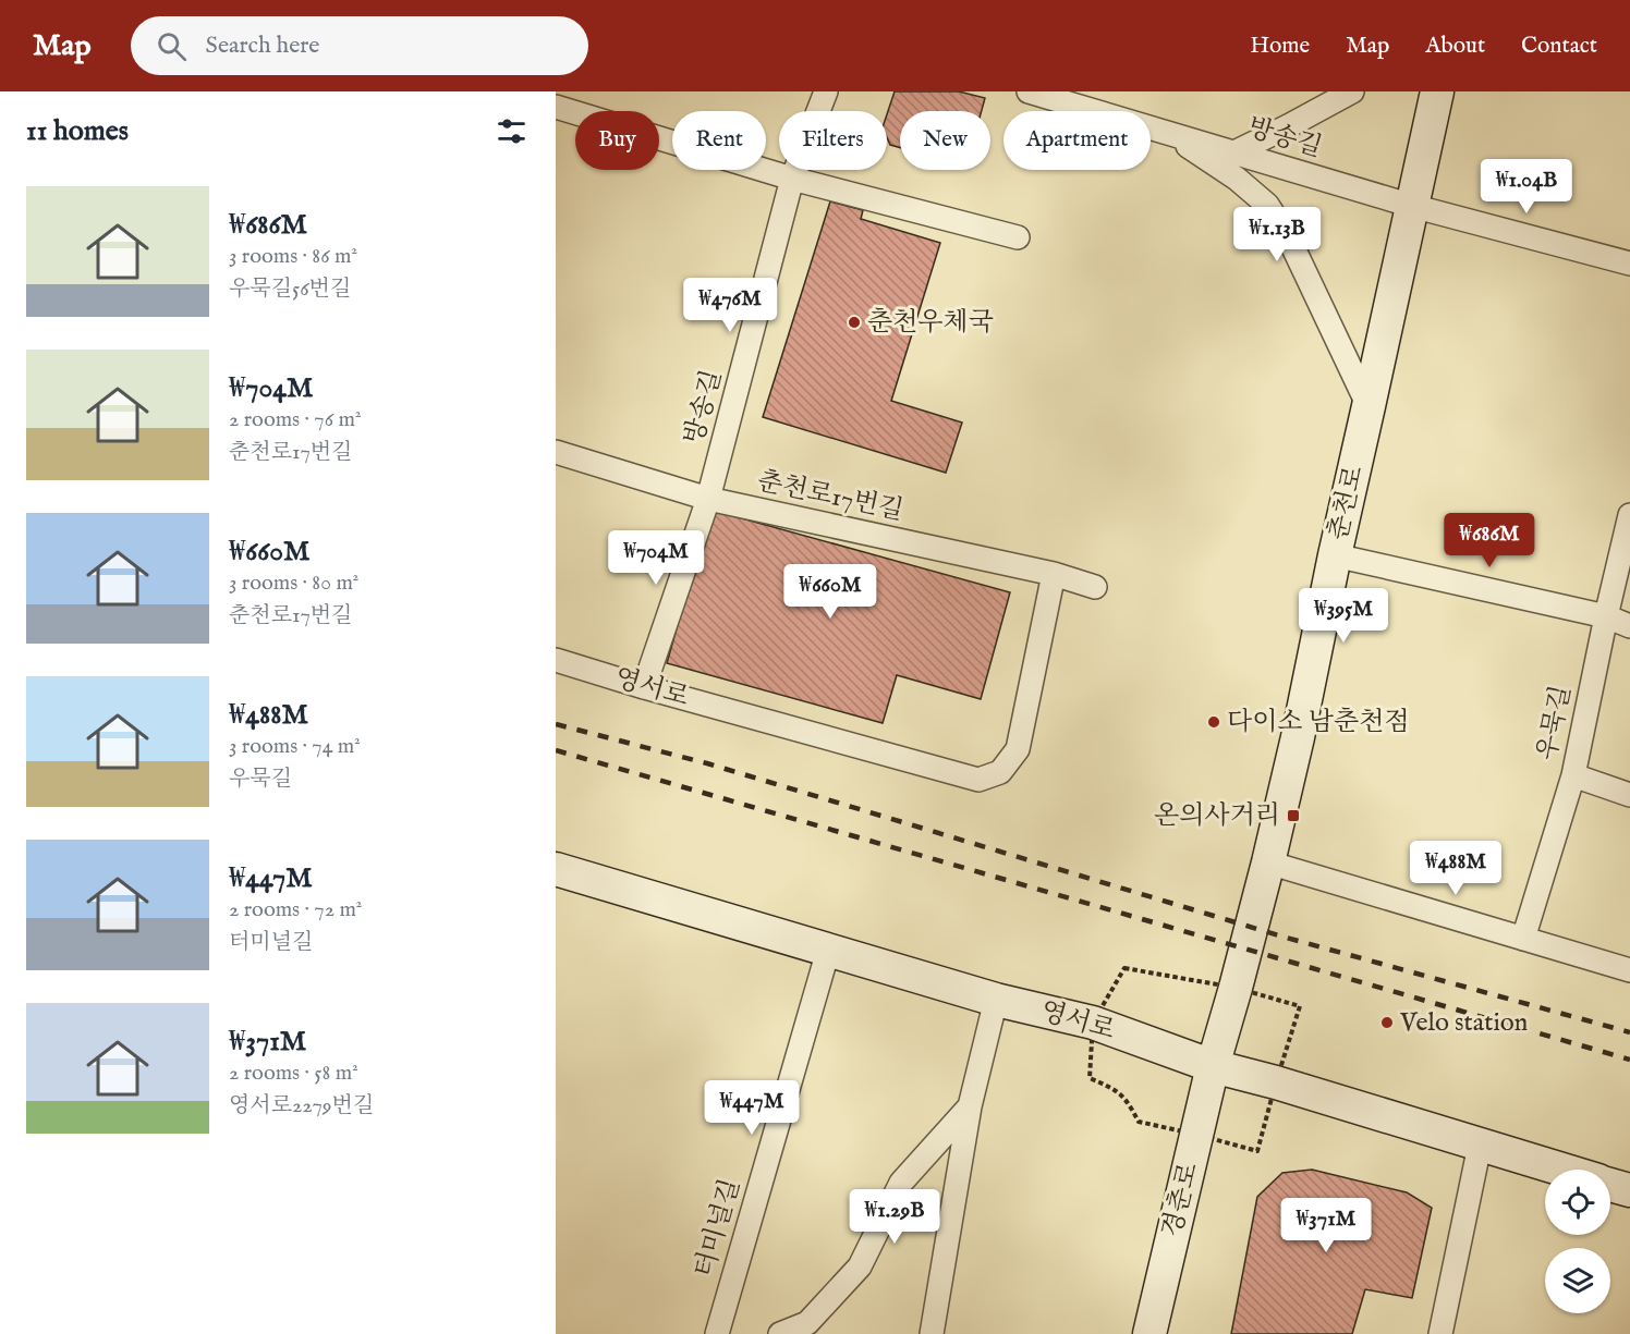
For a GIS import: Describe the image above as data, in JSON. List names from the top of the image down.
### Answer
{
  "streets": {
    "street": [
      "방송길",
      "춘천로17번길",
      "춘천로",
      "영서로",
      "우묵길",
      "경춘로",
      "터미널길"
    ]
  },
  "crossings": [
    ["방송길", "춘천로17번길"],
    ["방송길", "춘천로"],
    ["방송길", "영서로"],
    ["춘천로17번길", "영서로"],
    ["춘천로", "영서로"],
    ["춘천로", "경춘로"],
    ["영서로", "경춘로"],
    ["영서로", "터미널길"]
  ],
  "places": {
    "other": ["춘천우체국", "다이소 남춘천점", "Velo station"],
    "transit": ["온의사거리"]
  },
  "page": {
    "header": "Map",
    "search": "Search here",
    "nav": [
      "Home",
      "Map",
      "About",
      "Contact"
    ],
    "heading": "11 homes",
    "chip": [
      "Buy",
      "Rent",
      "Filters",
      "New",
      "Apartment"
    ],
    "price": [
      "₩1.04B",
      "₩1.13B",
      "₩476M",
      "₩686M",
      "₩704M",
      "₩660M",
      "₩395M",
      "₩488M",
      "₩447M",
      "₩1.29B",
      "₩371M"
    ],
    "list": [
      {
        "name": "₩686M",
        "note": "3 rooms · 86 m² · 우묵길56번길"
      },
      {
        "name": "₩704M",
        "note": "2 rooms · 76 m² · 춘천로17번길"
      },
      {
        "name": "₩660M",
        "note": "3 rooms · 80 m² · 춘천로17번길"
      },
      {
        "name": "₩488M",
        "note": "3 rooms · 74 m² · 우묵길"
      },
      {
        "name": "₩447M",
        "note": "2 rooms · 72 m² · 터미널길"
      },
      {
        "name": "₩371M",
        "note": "2 rooms · 58 m² · 영서로2279번길"
      }
    ]
  }
}
